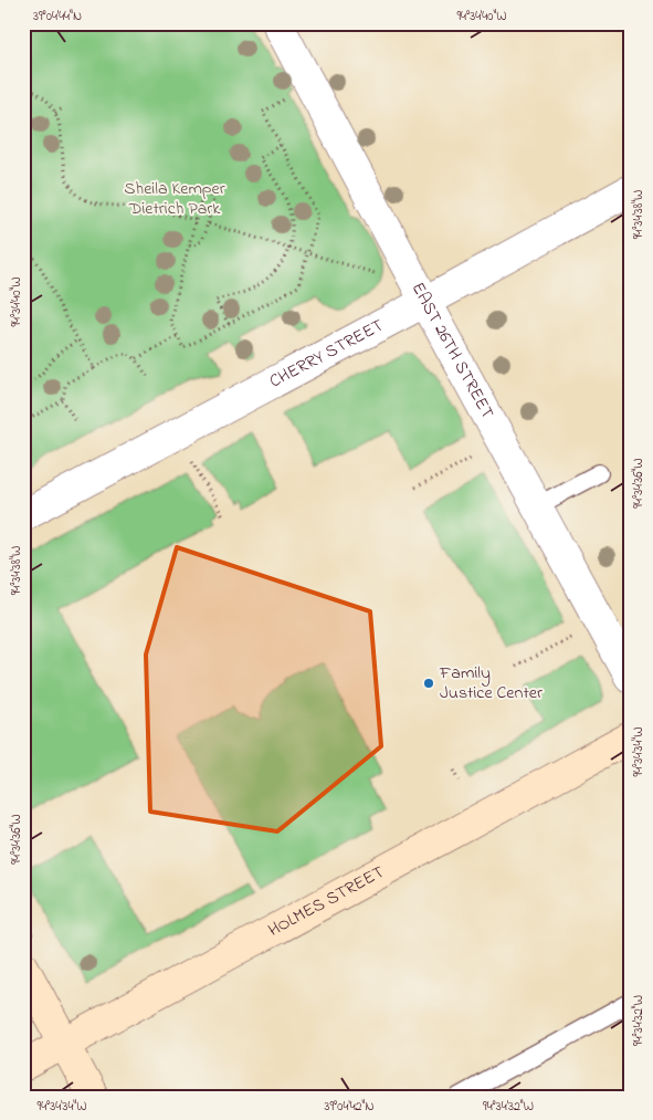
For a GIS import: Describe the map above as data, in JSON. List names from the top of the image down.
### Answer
{
  "streets": {
    "street": ["EAST 26TH STREET", "CHERRY STREET", "HOLMES STREET"]
  },
  "crossings": [
    ["EAST 26TH STREET", "CHERRY STREET"]
  ],
  "parks": ["Sheila Kemper Dietrich Park"],
  "places": ["Family Justice Center"],
  "coordinates": [
    "39°04'44\"N",
    "94°34'40\"W",
    "94°34'38\"W",
    "94°34'36\"W",
    "94°34'34\"W",
    "94°34'32\"W",
    "39°04'42\"N"
  ]
}
